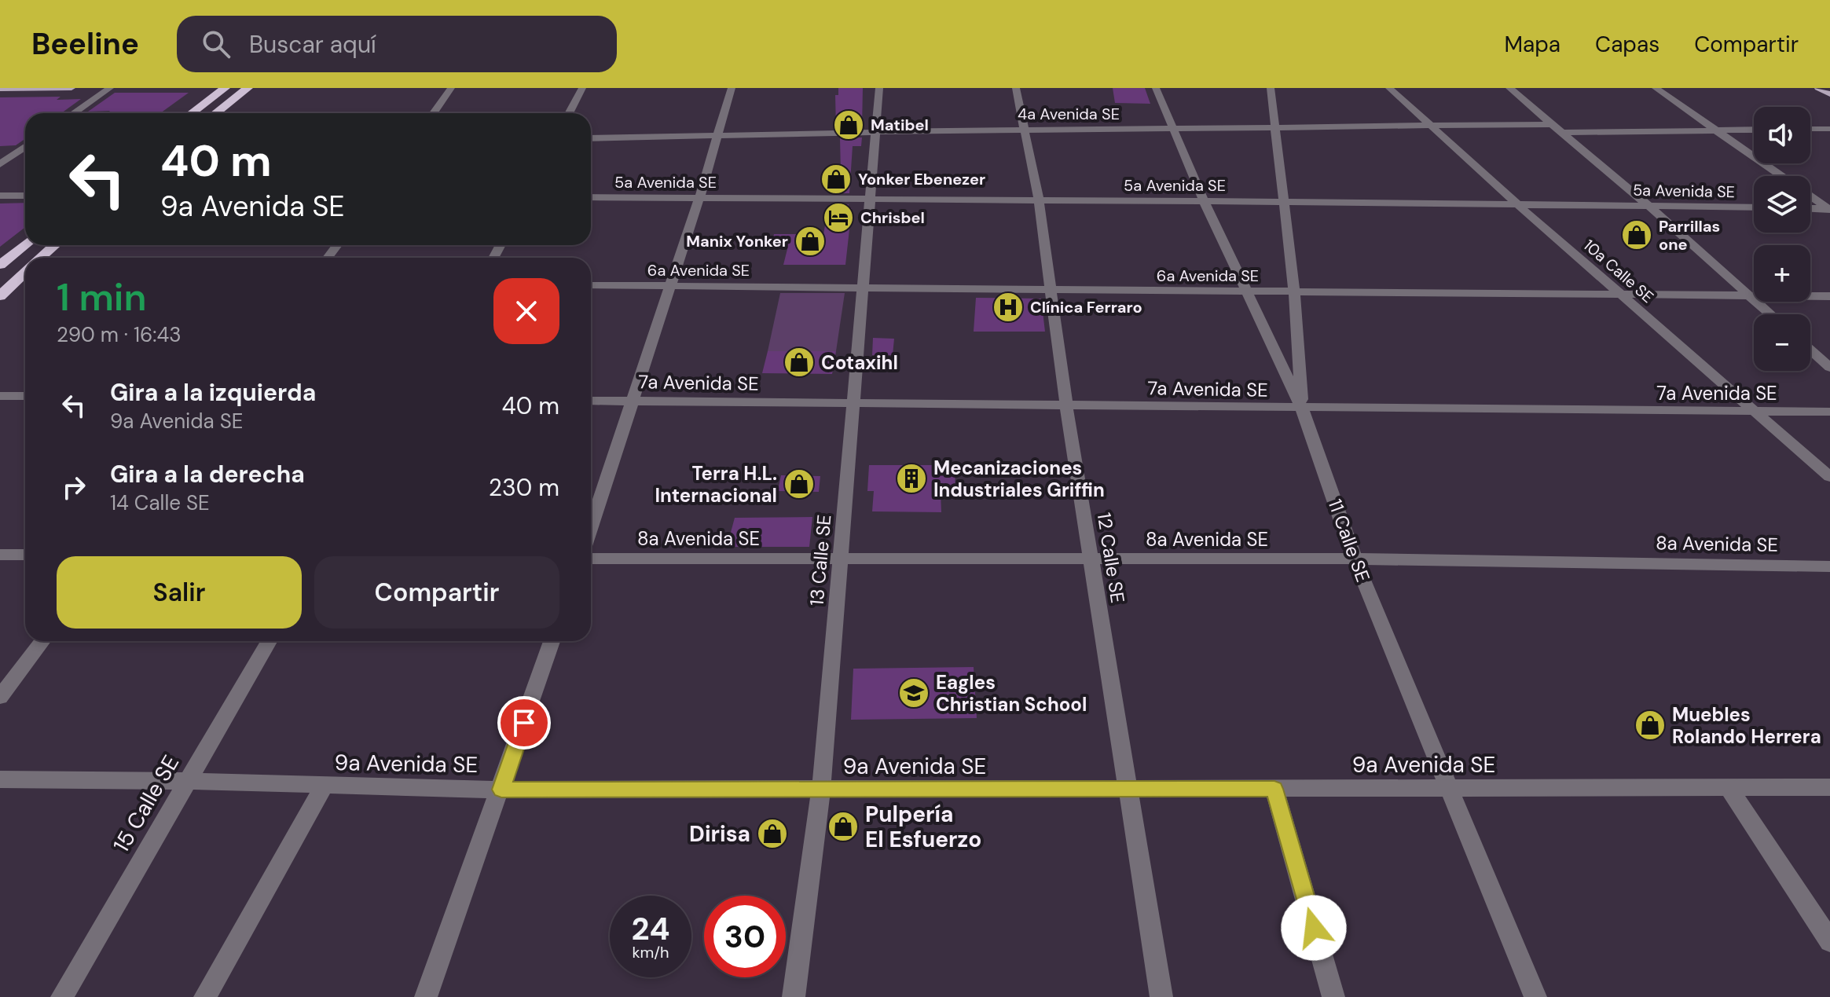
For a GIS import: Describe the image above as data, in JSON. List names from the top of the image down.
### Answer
{
  "streets": {
    "street": [
      "4a Avenida SE",
      "5a Avenida SE",
      "6a Avenida SE",
      "10a Calle SE",
      "7a Avenida SE",
      "8a Avenida SE",
      "11 Calle SE",
      "12 Calle SE",
      "13 Calle SE",
      "9a Avenida SE",
      "15 Calle SE"
    ]
  },
  "crossings": [
    ["4a Avenida SE", "10a Calle SE"],
    ["4a Avenida SE", "11 Calle SE"],
    ["4a Avenida SE", "12 Calle SE"],
    ["4a Avenida SE", "13 Calle SE"],
    ["5a Avenida SE", "10a Calle SE"],
    ["5a Avenida SE", "11 Calle SE"],
    ["5a Avenida SE", "12 Calle SE"],
    ["5a Avenida SE", "13 Calle SE"],
    ["6a Avenida SE", "10a Calle SE"],
    ["6a Avenida SE", "11 Calle SE"],
    ["6a Avenida SE", "12 Calle SE"],
    ["6a Avenida SE", "13 Calle SE"],
    ["10a Calle SE", "7a Avenida SE"],
    ["7a Avenida SE", "11 Calle SE"],
    ["7a Avenida SE", "12 Calle SE"],
    ["7a Avenida SE", "13 Calle SE"],
    ["8a Avenida SE", "11 Calle SE"],
    ["8a Avenida SE", "12 Calle SE"],
    ["8a Avenida SE", "13 Calle SE"],
    ["11 Calle SE", "9a Avenida SE"],
    ["12 Calle SE", "9a Avenida SE"],
    ["13 Calle SE", "9a Avenida SE"],
    ["9a Avenida SE", "15 Calle SE"]
  ],
  "places": {
    "shop": [
      "Matibel",
      "Yonker Ebenezer",
      "Parrillas one",
      "Manix Yonker",
      "Cotaxihl",
      "Terra H.L. Internacional",
      "Muebles Rolando Herrera",
      "Pulpería El Esfuerzo",
      "Dirisa"
    ],
    "hotel": ["Chrisbel"],
    "hospital": ["Clínica Ferraro"],
    "building": ["Mecanizaciones Industriales Griffin"],
    "school or university": ["Eagles Christian School"]
  },
  "page": {
    "header": "Beeline",
    "search": "Buscar aquí",
    "nav": ["Mapa", "Capas", "Compartir"],
    "map_buttons": ["+", "−"],
    "turn": ["40 m", "9a Avenida SE"],
    "heading": ["1 min", "290 m · 16:43"],
    "list": [
      {
        "name": "Gira a la izquierda",
        "note": "9a Avenida SE",
        "value": "40 m"
      },
      {
        "name": "Gira a la derecha",
        "note": "14 Calle SE",
        "value": "230 m"
      }
    ],
    "buttons": ["Salir", "Compartir"],
    "speed": "24 km/h",
    "limit": "30"
  }
}
